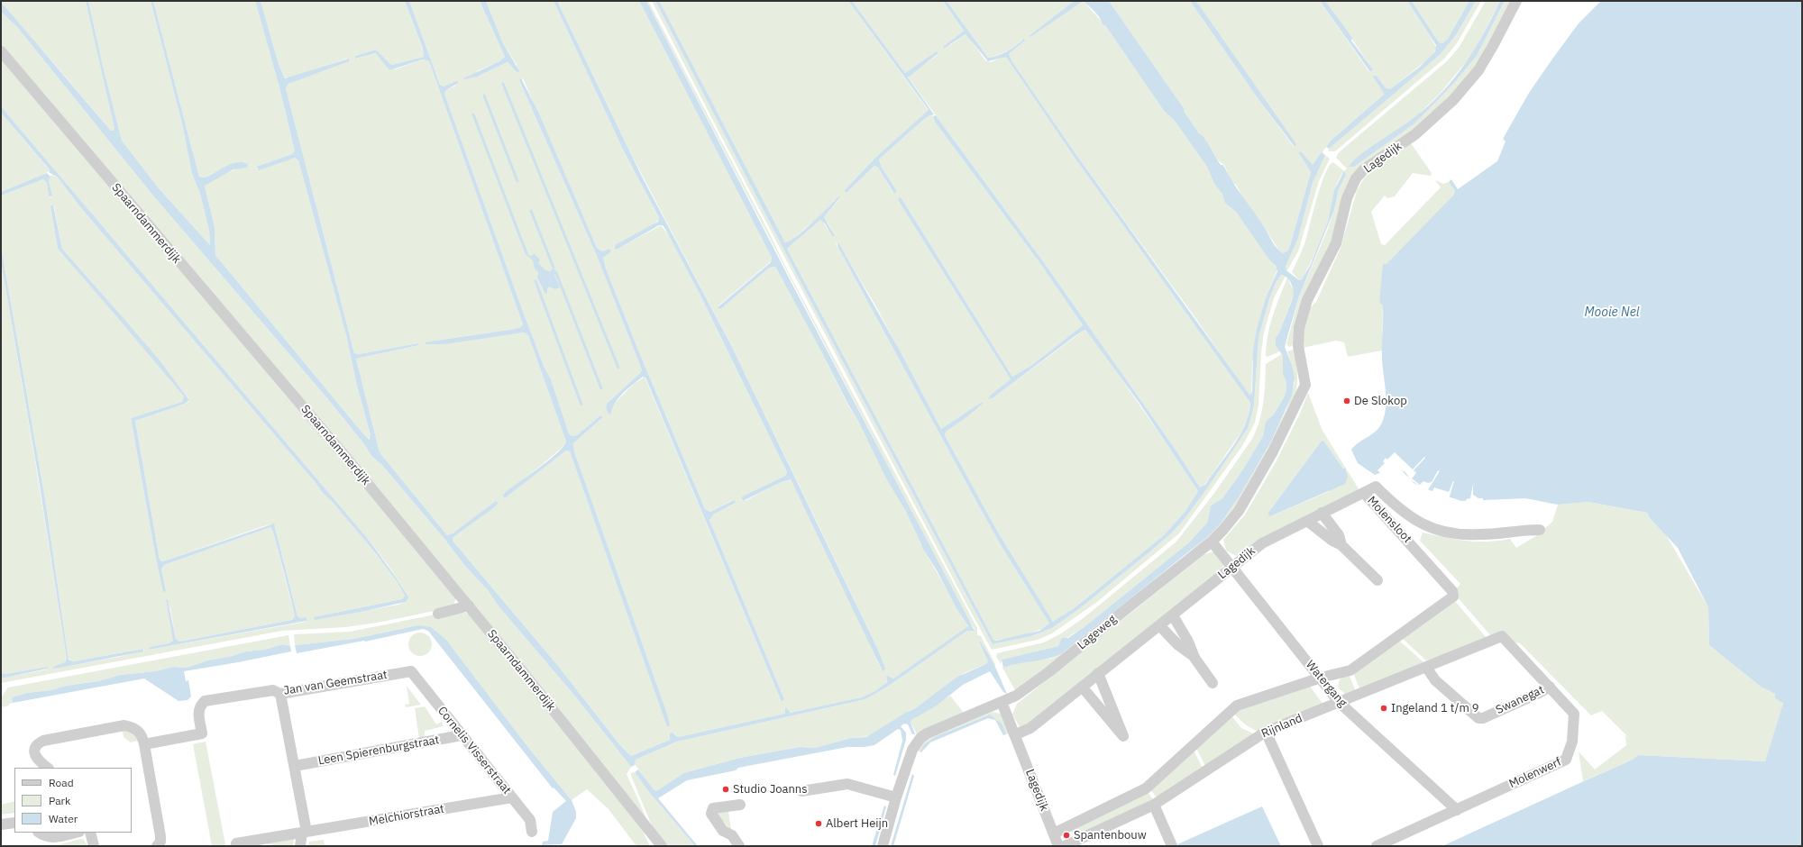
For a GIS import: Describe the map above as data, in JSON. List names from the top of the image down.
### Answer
{
  "streets": {
    "street": [
      "Lagedijk",
      "Spaarndammerdijk",
      "Molensloot",
      "Lageweg",
      "Jan van Geemstraat",
      "Watergang",
      "Swanegat",
      "Rijnland",
      "Leen Spierenburgstraat",
      "Cornelis Visserstraat",
      "Molenwerf",
      "Melchiorstraat"
    ]
  },
  "crossings": [
    ["Lagedijk", "Molensloot"],
    ["Lagedijk", "Lageweg"],
    ["Lagedijk", "Watergang"],
    ["Molensloot", "Watergang"],
    ["Lageweg", "Watergang"],
    ["Jan van Geemstraat", "Cornelis Visserstraat"],
    ["Watergang", "Rijnland"],
    ["Watergang", "Molenwerf"],
    ["Swanegat", "Rijnland"],
    ["Swanegat", "Molenwerf"],
    ["Rijnland", "Molenwerf"],
    ["Leen Spierenburgstraat", "Cornelis Visserstraat"],
    ["Cornelis Visserstraat", "Melchiorstraat"]
  ],
  "water": ["Mooie Nel"],
  "places": [
    "De Slokop",
    "Ingeland 1 t/m 9",
    "Studio Joanns",
    "Albert Heijn",
    "Spantenbouw"
  ],
  "legend": ["Road", "Park", "Water"]
}
